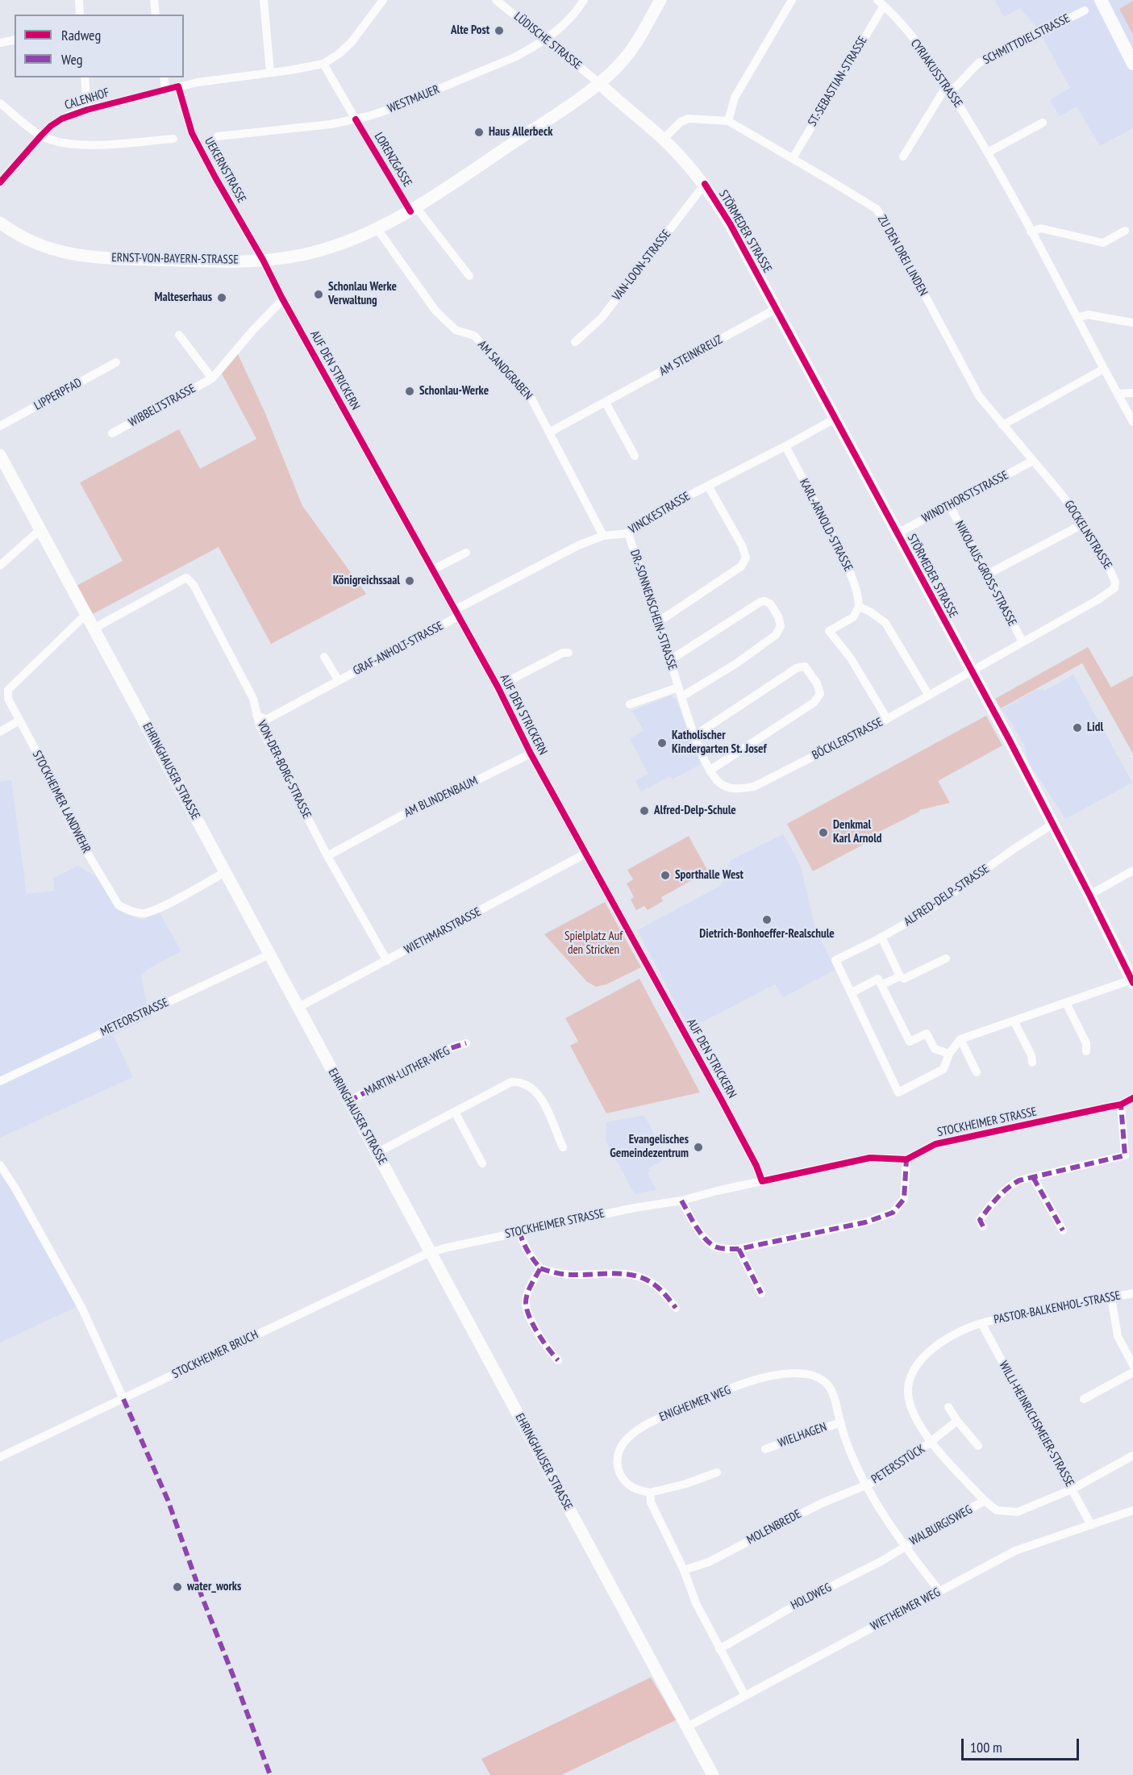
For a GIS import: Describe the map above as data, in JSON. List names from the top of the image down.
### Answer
{
  "streets": {
    "main road": ["STÖRMEDER STRASSE", "ERNST-VON-BAYERN-STRASSE", "EHRINGHAUSER STRASSE"],
    "street": [
      "SCHMITTDIELSTRASSE",
      "LÜDISCHE STRASSE",
      "CYRIAKUSSTRASSE",
      "ST.-SEBASTIAN-STRASSE",
      "CALENHOF",
      "WESTMAUER",
      "UEKERNSTRASSE",
      "ZU DEN DREI LINDEN",
      "VAN-LOON-STRASSE",
      "AM STEINKREUZ",
      "AUF DEN STRICKERN",
      "AM SANDGRABEN",
      "LIPPERPFAD",
      "WIBBELTSTRASSE",
      "WINDTHORSTSTRASSE",
      "VINCKESTRASSE",
      "KARL-ARNOLD-STRASSE",
      "GOCKELNSTRASSE",
      "NIKOLAUS-GROSS-STRASSE",
      "DR.-SONNENSCHEIN-STRASSE",
      "GRAF-ANHOLT-STRASSE",
      "BÖCKLERSTRASSE",
      "VON-DER-BORG-STRASSE",
      "AM BLINDENBAUM",
      "STOCKHEIMER LANDWEHR",
      "ALFRED-DELP-STRASSE",
      "WIETHMARSTRASSE",
      "METEORSTRASSE",
      "MARTIN-LUTHER-WEG",
      "STOCKHEIMER STRASSE",
      "PASTOR-BALKENHOL-STRASSE",
      "STOCKHEIMER BRUCH",
      "ENIGHEIMER WEG",
      "WILLI-HEINRICHSMEIER-STRASSE",
      "WIELHAGEN",
      "PETERSSTÜCK",
      "WALBURGISWEG",
      "MOLENBREDE",
      "HOLDWEG",
      "WIETHEIMER WEG"
    ],
    "cycle path": ["LORENZGASSE"]
  },
  "crossings": [
    ["SCHMITTDIELSTRASSE", "CYRIAKUSSTRASSE"],
    ["LÜDISCHE STRASSE", "WESTMAUER"],
    ["LÜDISCHE STRASSE", "STÖRMEDER STRASSE"],
    ["LÜDISCHE STRASSE", "ERNST-VON-BAYERN-STRASSE"],
    ["CYRIAKUSSTRASSE", "ST.-SEBASTIAN-STRASSE"],
    ["ST.-SEBASTIAN-STRASSE", "ZU DEN DREI LINDEN"],
    ["CALENHOF", "UEKERNSTRASSE"],
    ["UEKERNSTRASSE", "ERNST-VON-BAYERN-STRASSE"],
    ["UEKERNSTRASSE", "AUF DEN STRICKERN"],
    ["STÖRMEDER STRASSE", "ZU DEN DREI LINDEN"],
    ["STÖRMEDER STRASSE", "ERNST-VON-BAYERN-STRASSE"],
    ["STÖRMEDER STRASSE", "VAN-LOON-STRASSE"],
    ["STÖRMEDER STRASSE", "AM STEINKREUZ"],
    ["STÖRMEDER STRASSE", "WINDTHORSTSTRASSE"],
    ["STÖRMEDER STRASSE", "VINCKESTRASSE"],
    ["STÖRMEDER STRASSE", "GOCKELNSTRASSE"],
    ["STÖRMEDER STRASSE", "BÖCKLERSTRASSE"],
    ["STÖRMEDER STRASSE", "ALFRED-DELP-STRASSE"],
    ["ZU DEN DREI LINDEN", "GOCKELNSTRASSE"],
    ["ERNST-VON-BAYERN-STRASSE", "AUF DEN STRICKERN"],
    ["ERNST-VON-BAYERN-STRASSE", "AM SANDGRABEN"],
    ["AM STEINKREUZ", "AM SANDGRABEN"],
    ["AUF DEN STRICKERN", "WIBBELTSTRASSE"],
    ["AUF DEN STRICKERN", "VINCKESTRASSE"],
    ["AUF DEN STRICKERN", "GRAF-ANHOLT-STRASSE"],
    ["AUF DEN STRICKERN", "AM BLINDENBAUM"],
    ["AUF DEN STRICKERN", "WIETHMARSTRASSE"],
    ["AUF DEN STRICKERN", "STOCKHEIMER STRASSE"],
    ["AM SANDGRABEN", "VINCKESTRASSE"],
    ["WINDTHORSTSTRASSE", "GOCKELNSTRASSE"],
    ["WINDTHORSTSTRASSE", "NIKOLAUS-GROSS-STRASSE"],
    ["VINCKESTRASSE", "KARL-ARNOLD-STRASSE"],
    ["VINCKESTRASSE", "DR.-SONNENSCHEIN-STRASSE"],
    ["VINCKESTRASSE", "GRAF-ANHOLT-STRASSE"],
    ["GOCKELNSTRASSE", "NIKOLAUS-GROSS-STRASSE"],
    ["GOCKELNSTRASSE", "BÖCKLERSTRASSE"],
    ["DR.-SONNENSCHEIN-STRASSE", "BÖCKLERSTRASSE"],
    ["GRAF-ANHOLT-STRASSE", "VON-DER-BORG-STRASSE"],
    ["VON-DER-BORG-STRASSE", "EHRINGHAUSER STRASSE"],
    ["VON-DER-BORG-STRASSE", "AM BLINDENBAUM"],
    ["VON-DER-BORG-STRASSE", "WIETHMARSTRASSE"],
    ["EHRINGHAUSER STRASSE", "STOCKHEIMER LANDWEHR"],
    ["EHRINGHAUSER STRASSE", "WIETHMARSTRASSE"],
    ["EHRINGHAUSER STRASSE", "METEORSTRASSE"],
    ["EHRINGHAUSER STRASSE", "MARTIN-LUTHER-WEG"],
    ["EHRINGHAUSER STRASSE", "STOCKHEIMER STRASSE"],
    ["EHRINGHAUSER STRASSE", "STOCKHEIMER BRUCH"],
    ["EHRINGHAUSER STRASSE", "WIETHEIMER WEG"],
    ["STOCKHEIMER STRASSE", "STOCKHEIMER BRUCH"],
    ["PASTOR-BALKENHOL-STRASSE", "WILLI-HEINRICHSMEIER-STRASSE"],
    ["PASTOR-BALKENHOL-STRASSE", "PETERSSTÜCK"],
    ["PASTOR-BALKENHOL-STRASSE", "WALBURGISWEG"],
    ["ENIGHEIMER WEG", "WIELHAGEN"],
    ["ENIGHEIMER WEG", "PETERSSTÜCK"],
    ["ENIGHEIMER WEG", "WALBURGISWEG"],
    ["ENIGHEIMER WEG", "MOLENBREDE"],
    ["ENIGHEIMER WEG", "HOLDWEG"],
    ["ENIGHEIMER WEG", "WIETHEIMER WEG"],
    ["WILLI-HEINRICHSMEIER-STRASSE", "WIETHEIMER WEG"],
    ["PETERSSTÜCK", "MOLENBREDE"],
    ["WALBURGISWEG", "HOLDWEG"]
  ],
  "parks": ["Spielplatz Auf den Stricken"],
  "places": [
    "Alte Post",
    "Haus Allerbeck",
    "Schonlau Werke Verwaltung",
    "Malteserhaus",
    "Schonlau-Werke",
    "Königreichssaal",
    "Lidl",
    "Katholischer Kindergarten St. Josef",
    "Alfred-Delp-Schule",
    "Denkmal Karl Arnold",
    "Sporthalle West",
    "Dietrich-Bonhoeffer-Realschule",
    "Evangelisches Gemeindezentrum",
    "water_works"
  ],
  "legend": ["Radweg", "Weg"],
  "scale_bar": "100 m"
}
